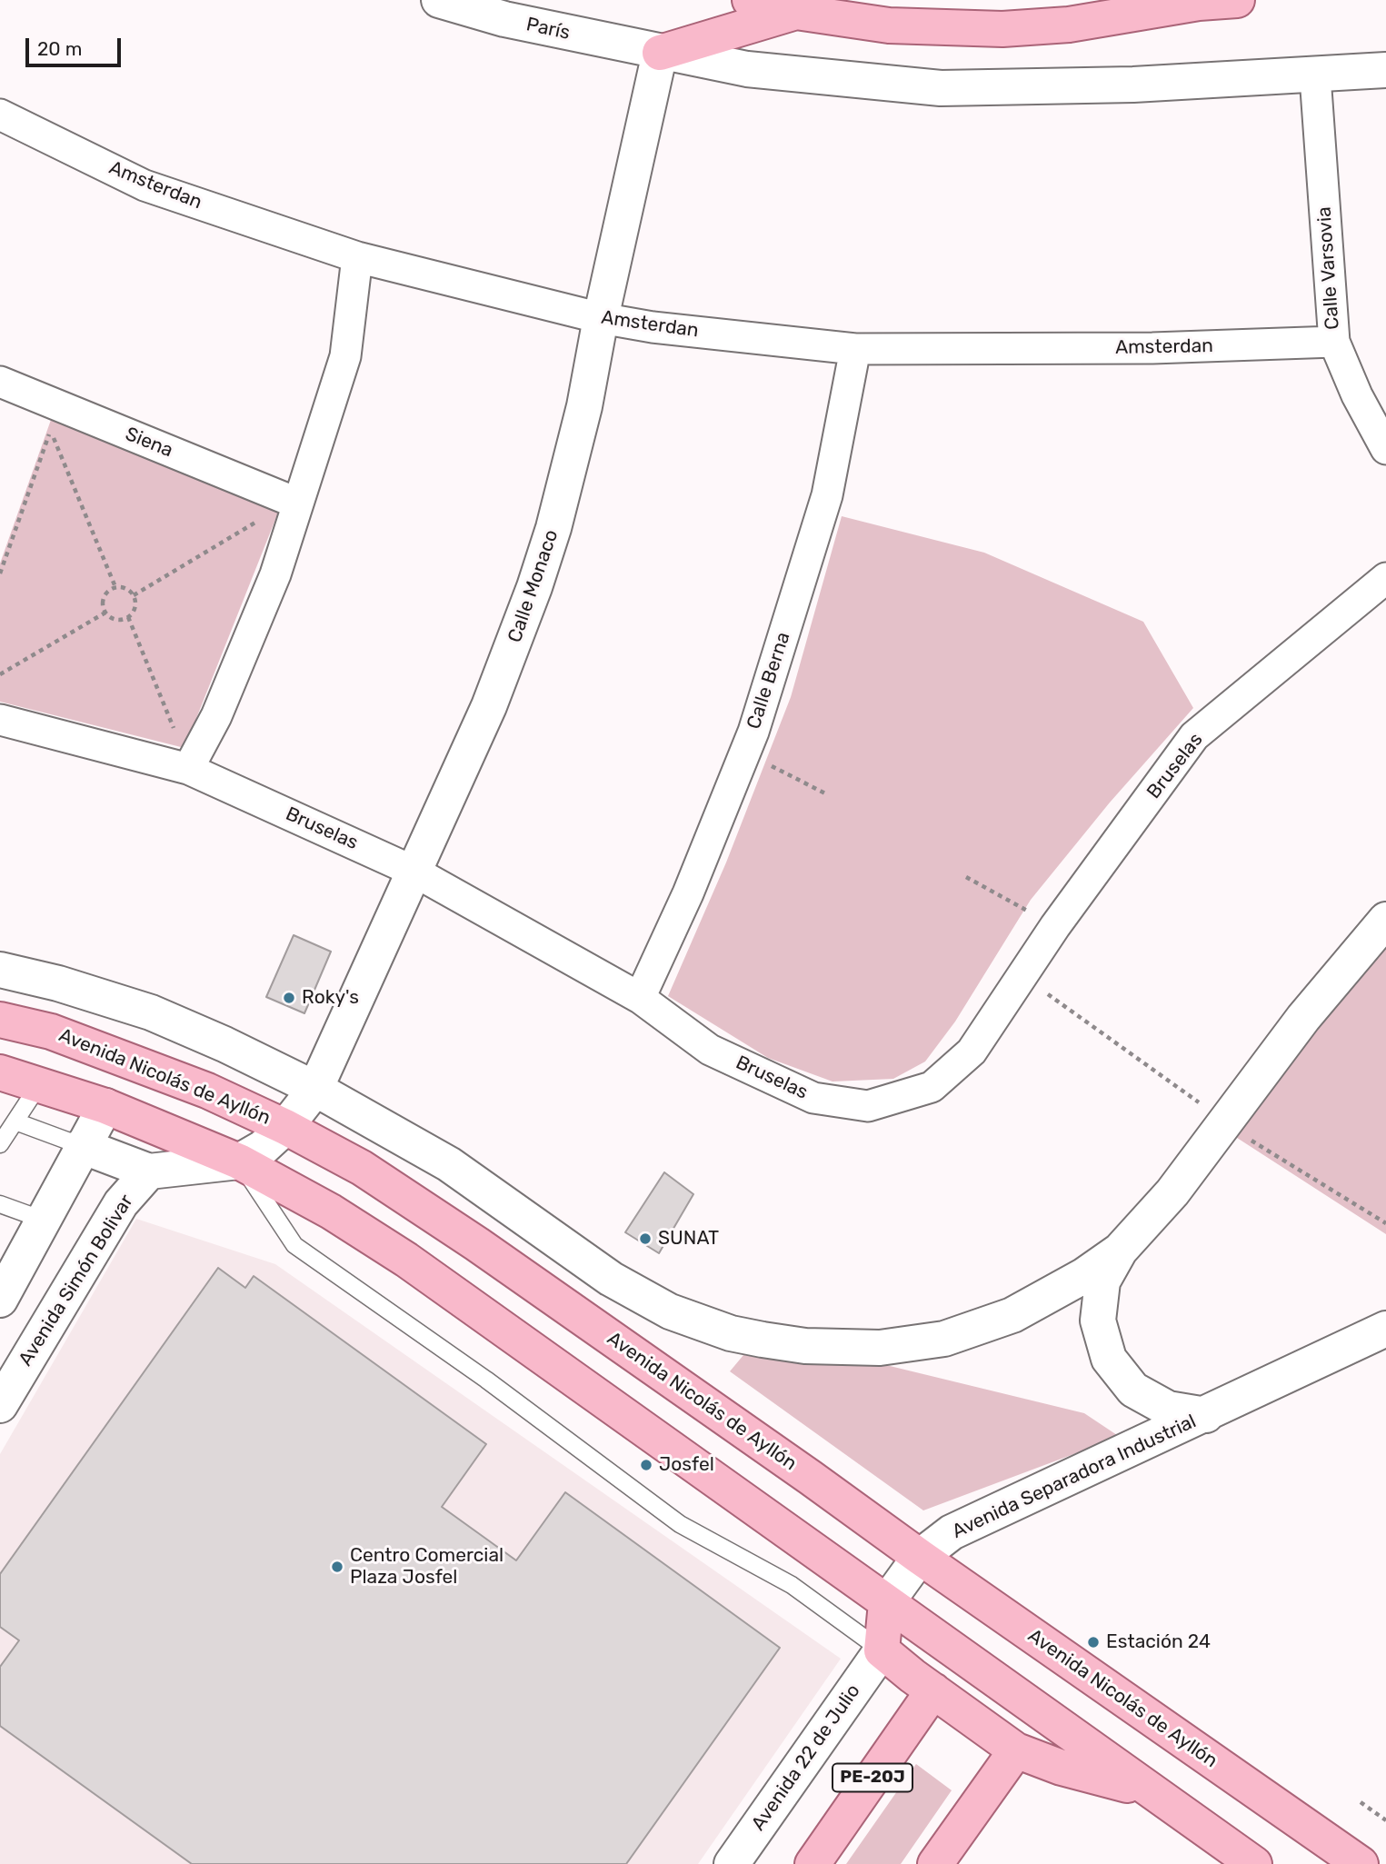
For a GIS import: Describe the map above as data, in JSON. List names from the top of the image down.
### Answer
{
  "streets": {
    "main road": ["Avenida Nicolás de Ayllón", "PE-20J"],
    "street": [
      "París",
      "Amsterdan",
      "Calle Varsovia",
      "Siena",
      "Calle Monaco",
      "Calle Berna",
      "Bruselas",
      "Avenida Simón Bolivar",
      "Avenida Separadora Industrial",
      "Avenida 22 de Julio"
    ]
  },
  "crossings": [
    ["París", "Calle Varsovia"],
    ["París", "Calle Monaco"],
    ["Amsterdan", "Calle Varsovia"],
    ["Amsterdan", "Calle Monaco"],
    ["Amsterdan", "Calle Berna"],
    ["Calle Monaco", "Bruselas"],
    ["Calle Monaco", "Avenida Nicolás de Ayllón"],
    ["Calle Berna", "Bruselas"],
    ["Avenida Nicolás de Ayllón", "Avenida Separadora Industrial"]
  ],
  "places": [
    "Roky's",
    "SUNAT",
    "Josfel",
    "Centro Comercial Plaza Josfel",
    "Estación 24"
  ],
  "scale_bar": "20 m"
}
